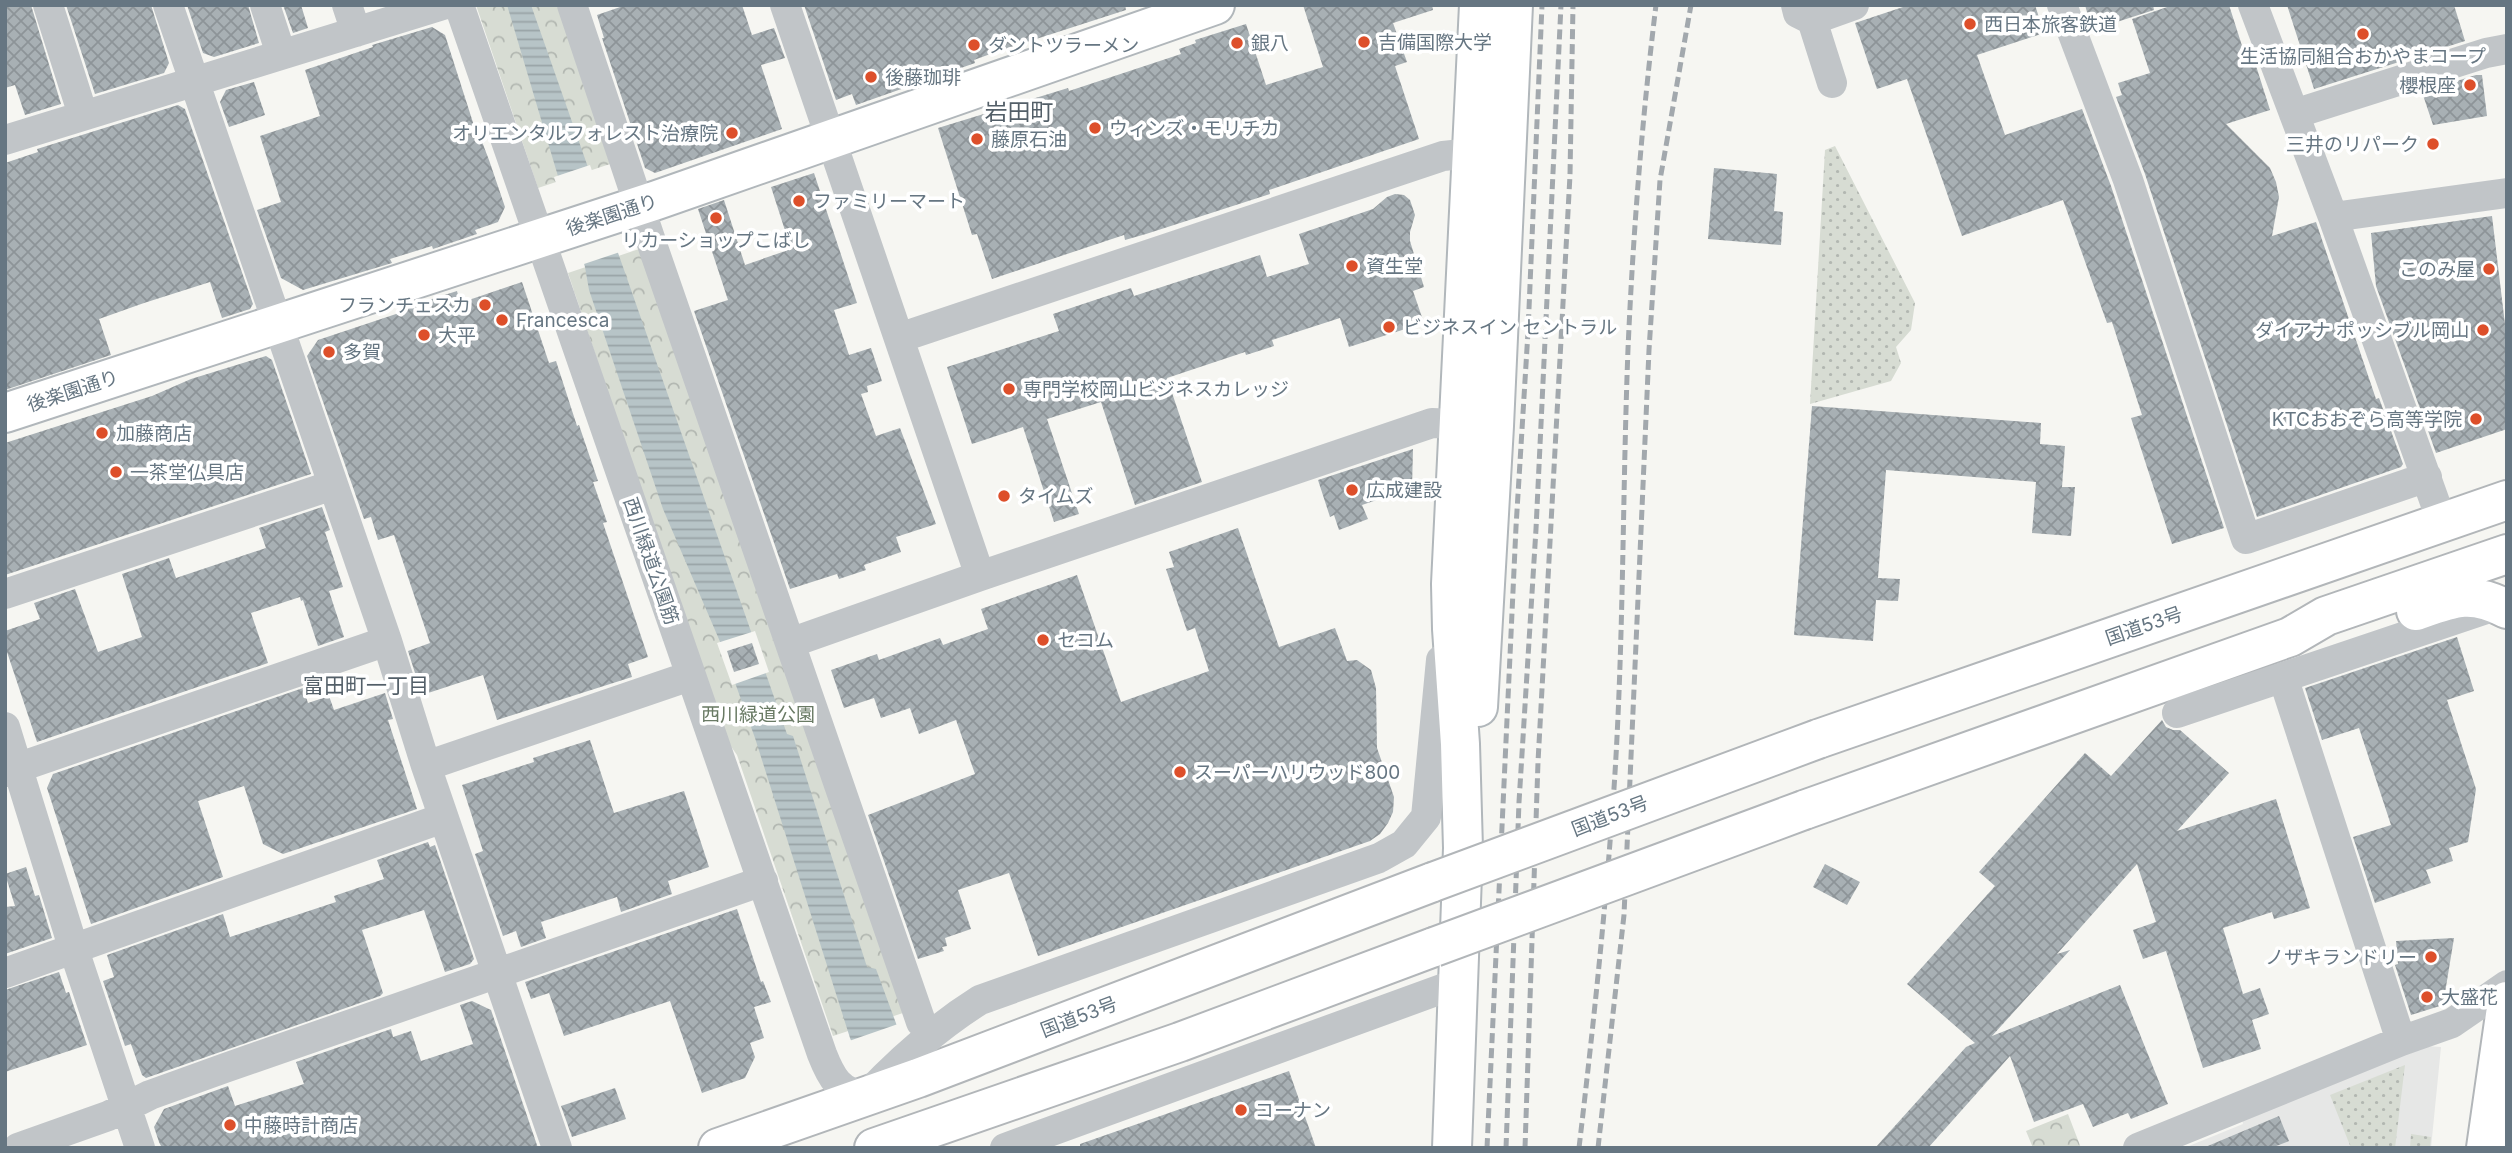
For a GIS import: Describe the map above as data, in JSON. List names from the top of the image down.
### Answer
{
  "streets": {
    "main road": ["後楽園通り", "国道53号"],
    "street": ["西川緑道公園筋"]
  },
  "crossings": [
    ["後楽園通り", "西川緑道公園筋"],
    ["西川緑道公園筋", "国道53号"]
  ],
  "districts": ["岩田町", "富田町一丁目"],
  "parks": ["西川緑道公園"],
  "places": [
    "西日本旅客鉄道",
    "生活協同組合おかやまコープ",
    "吉備国際大学",
    "銀八",
    "ダントツラーメン",
    "後藤珈琲",
    "櫻根座",
    "ウィンズ・モリチカ",
    "オリエンタルフォレスト治療院",
    "藤原石油",
    "三井のリパーク",
    "ファミリーマート",
    "リカーショップこばし",
    "資生堂",
    "このみ屋",
    "フランチェスカ",
    "Francesca",
    "ビジネスイン セントラル",
    "ダイアナ ポッシブル岡山",
    "大平",
    "多賀",
    "専門学校岡山ビジネスカレッジ",
    "KTCおおぞら高等学院",
    "加藤商店",
    "一茶堂仏具店",
    "広成建設",
    "タイムズ",
    "セコム",
    "スーパーハリウッド800",
    "ノザキランドリー",
    "大盛花",
    "コーナン",
    "中藤時計商店"
  ]
}
